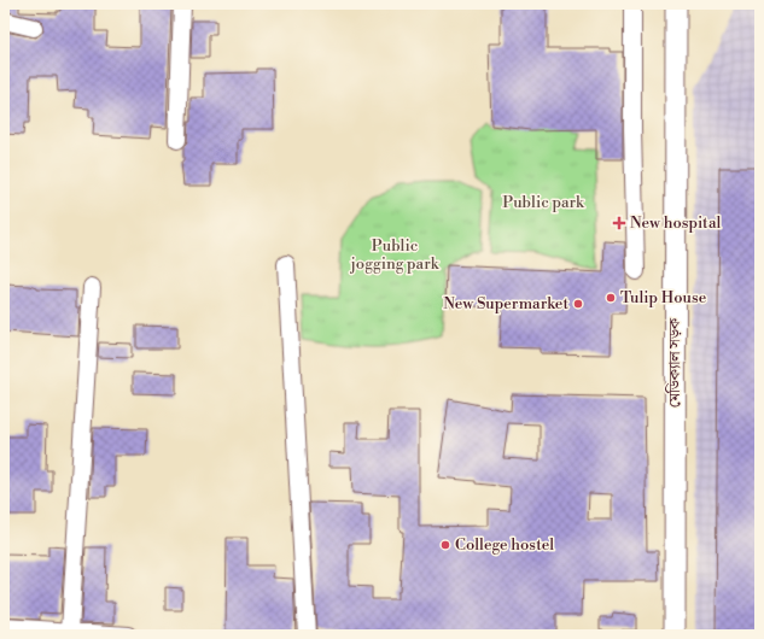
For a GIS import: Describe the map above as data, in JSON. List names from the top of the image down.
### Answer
{
  "streets": {
    "main road": ["মেডিক্যাল সড়ক"]
  },
  "parks": ["Public park", "Public jogging park"],
  "places": {
    "health": ["New hospital"],
    "other": ["Tulip House", "New Supermarket", "College hostel"]
  }
}
